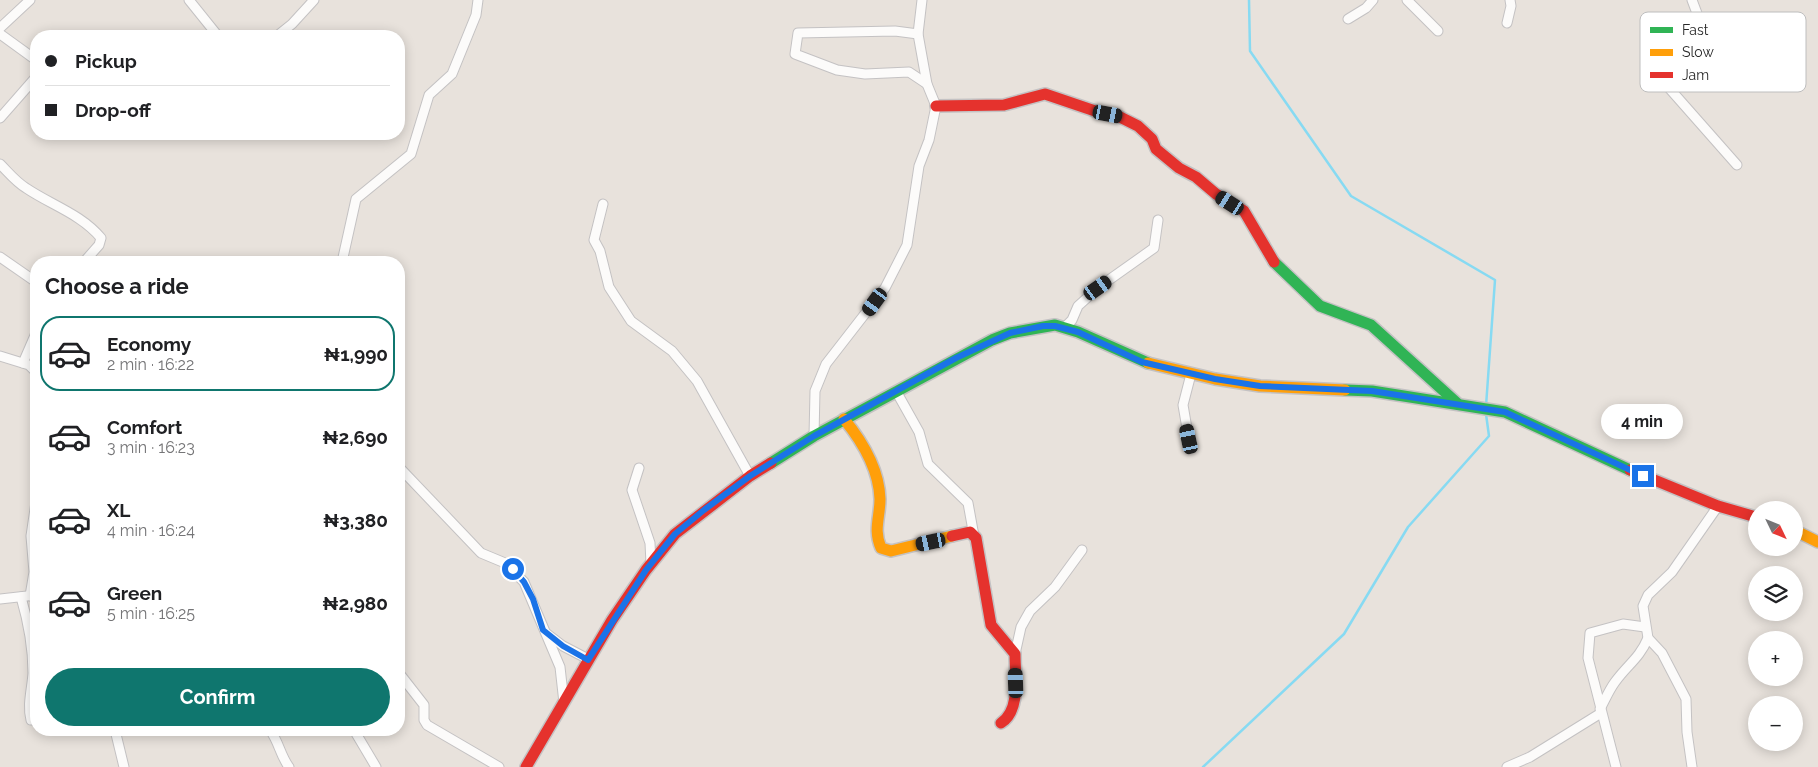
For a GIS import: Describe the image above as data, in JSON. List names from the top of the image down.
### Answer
{
  "legend": ["Fast", "Slow", "Jam"],
  "north": "bottom right",
  "page": {
    "banner": ["Pickup", "Drop-off"],
    "heading": "Choose a ride",
    "list": [
      {
        "name": "Economy",
        "note": "2 min · 16:22",
        "value": "₦1,990"
      },
      {
        "name": "Comfort",
        "note": "3 min · 16:23",
        "value": "₦2,690"
      },
      {
        "name": "XL",
        "note": "4 min · 16:24",
        "value": "₦3,380"
      },
      {
        "name": "Green",
        "note": "5 min · 16:25",
        "value": "₦2,980"
      }
    ],
    "bubble": "4 min",
    "map_buttons": ["+", "−"],
    "buttons": "Confirm"
  }
}
